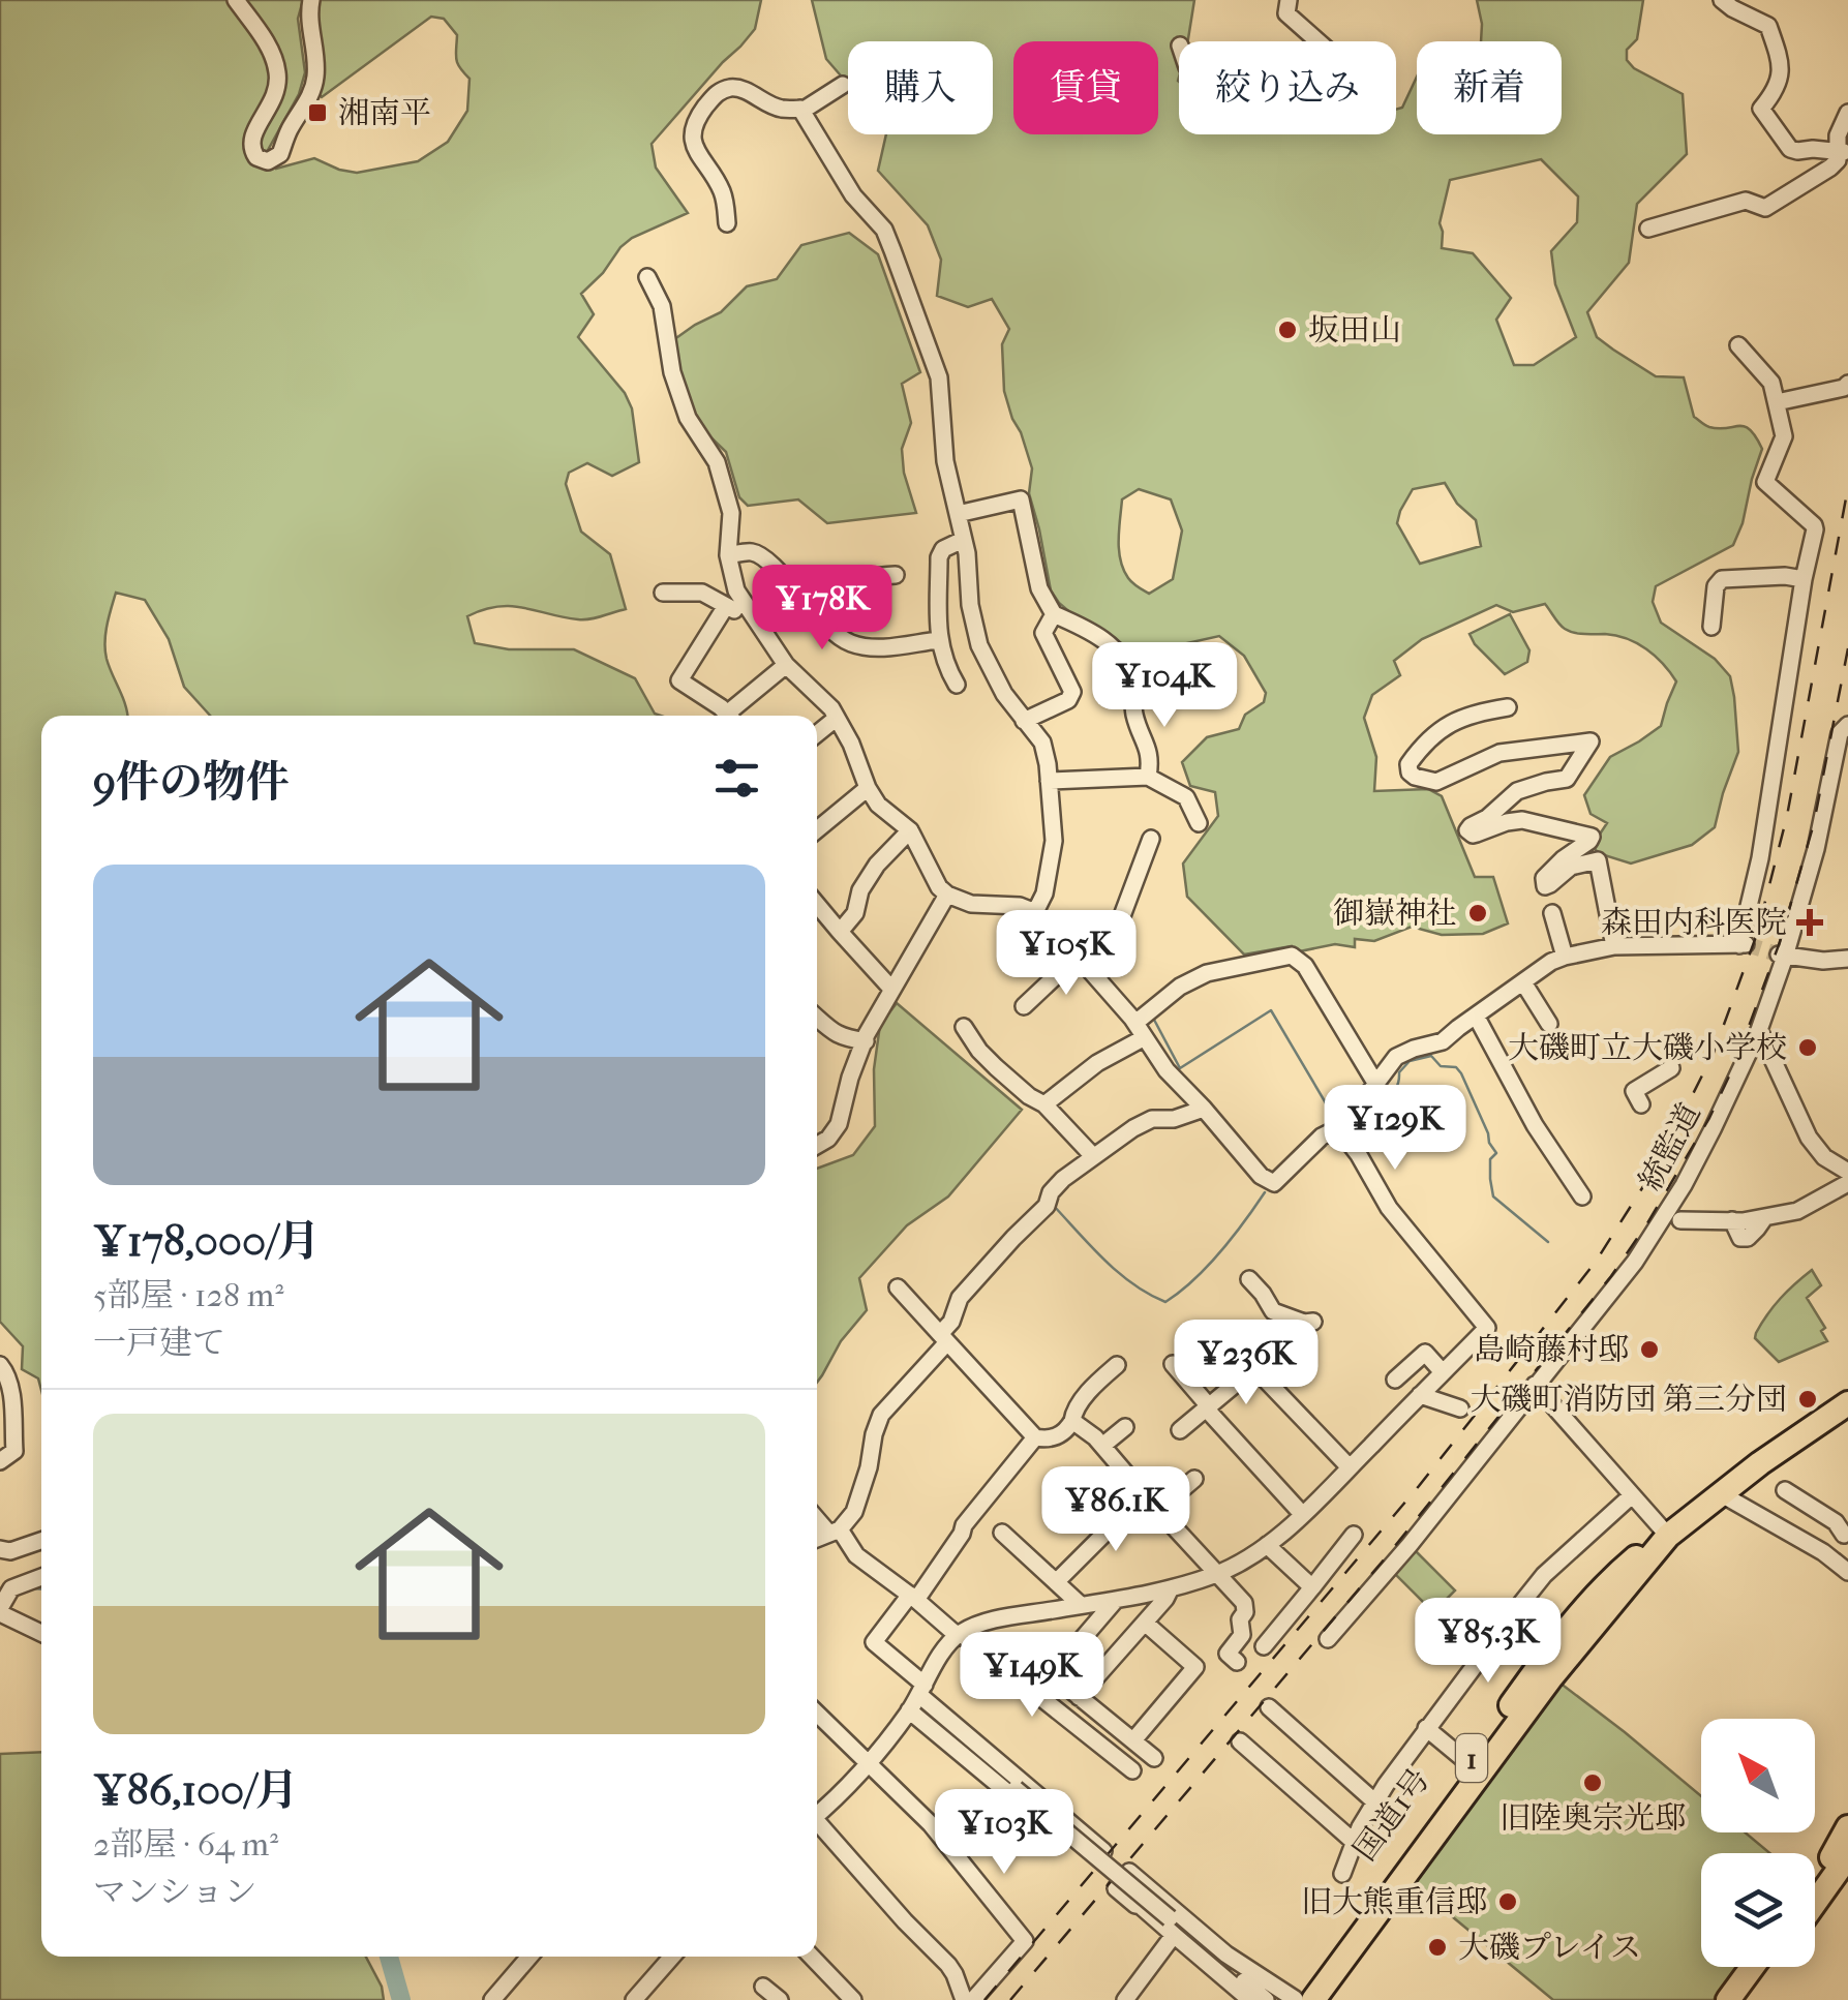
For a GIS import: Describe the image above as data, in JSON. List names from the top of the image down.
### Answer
{
  "streets": {
    "highway": ["1", "国道1号"],
    "street": ["統監道"]
  },
  "places": {
    "transit": ["湘南平"],
    "other": [
      "坂田山",
      "御嶽神社",
      "大磯町立大磯小学校",
      "島崎藤村邸",
      "大磯町消防団 第三分団",
      "旧陸奥宗光邸",
      "旧大熊重信邸",
      "大磯プレイス"
    ],
    "health": ["森田内科医院"]
  },
  "north": "top left",
  "page": {
    "chip": [
      "購入",
      "賃貸",
      "絞り込み",
      "新着"
    ],
    "price": [
      "¥178K",
      "¥104K",
      "¥105K",
      "¥129K",
      "¥236K",
      "¥86.1K",
      "¥85.3K",
      "¥149K",
      "¥103K"
    ],
    "heading": "9件の物件",
    "list": [
      {
        "name": "¥178,000/月",
        "note": "5部屋 · 128 m² · 一戸建て"
      },
      {
        "name": "¥86,100/月",
        "note": "2部屋 · 64 m² · マンション"
      }
    ]
  }
}
